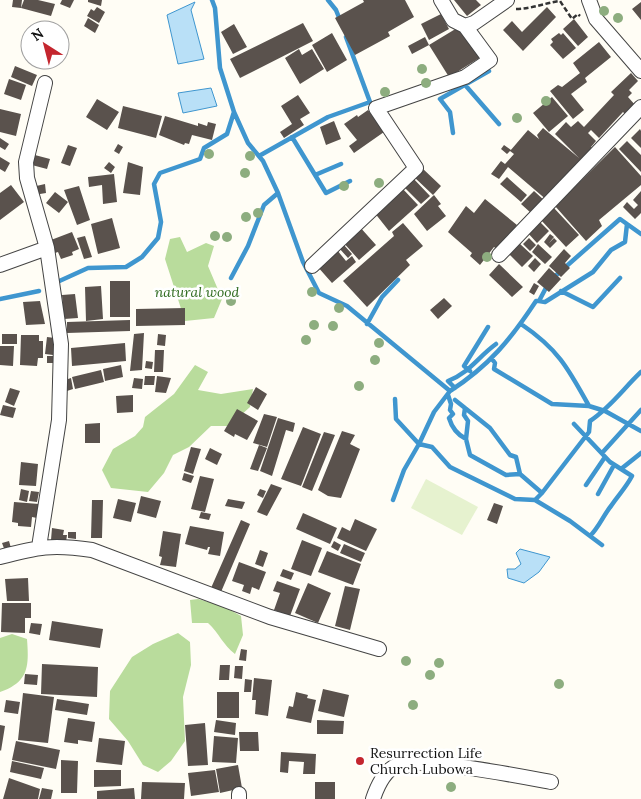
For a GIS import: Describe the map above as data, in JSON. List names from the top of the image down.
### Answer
{
  "parks": ["natural wood"],
  "places": ["Resurrection Life Church Lubowa"],
  "north": "top left"
}
